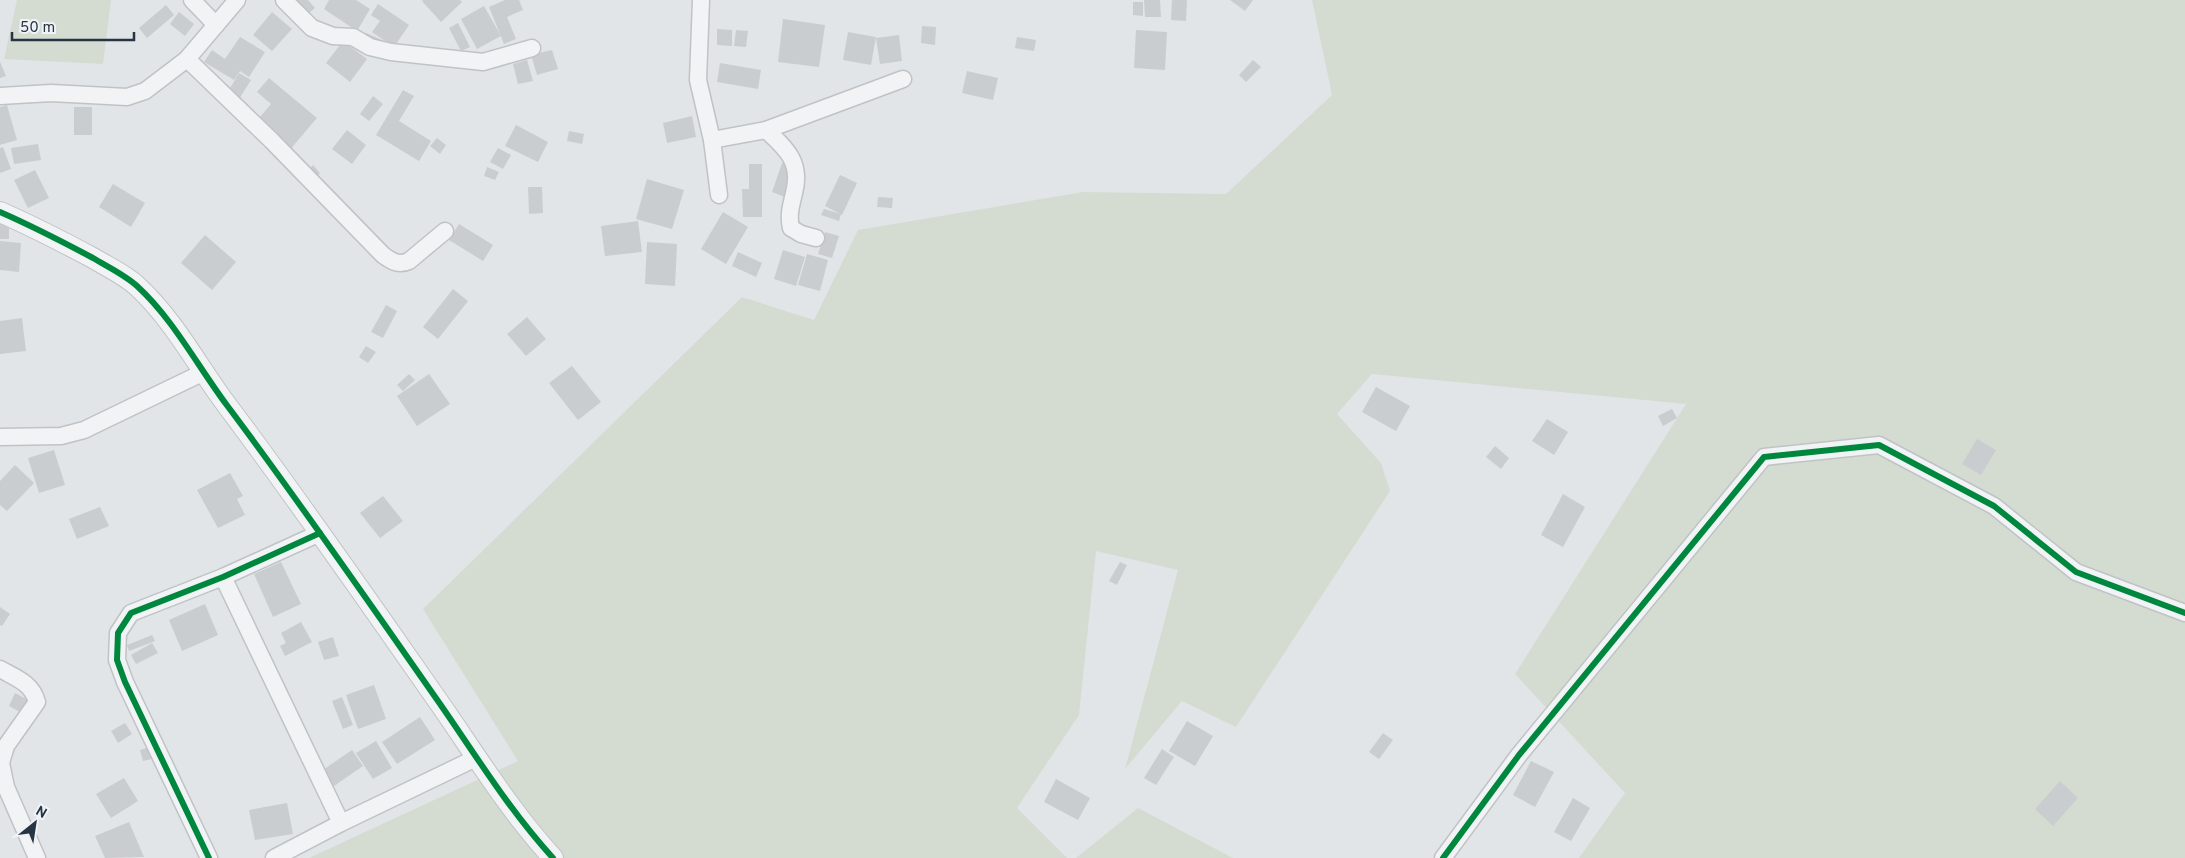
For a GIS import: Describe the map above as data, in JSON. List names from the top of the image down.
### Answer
{
  "scale_bar": "50 m",
  "north": "top right"
}
